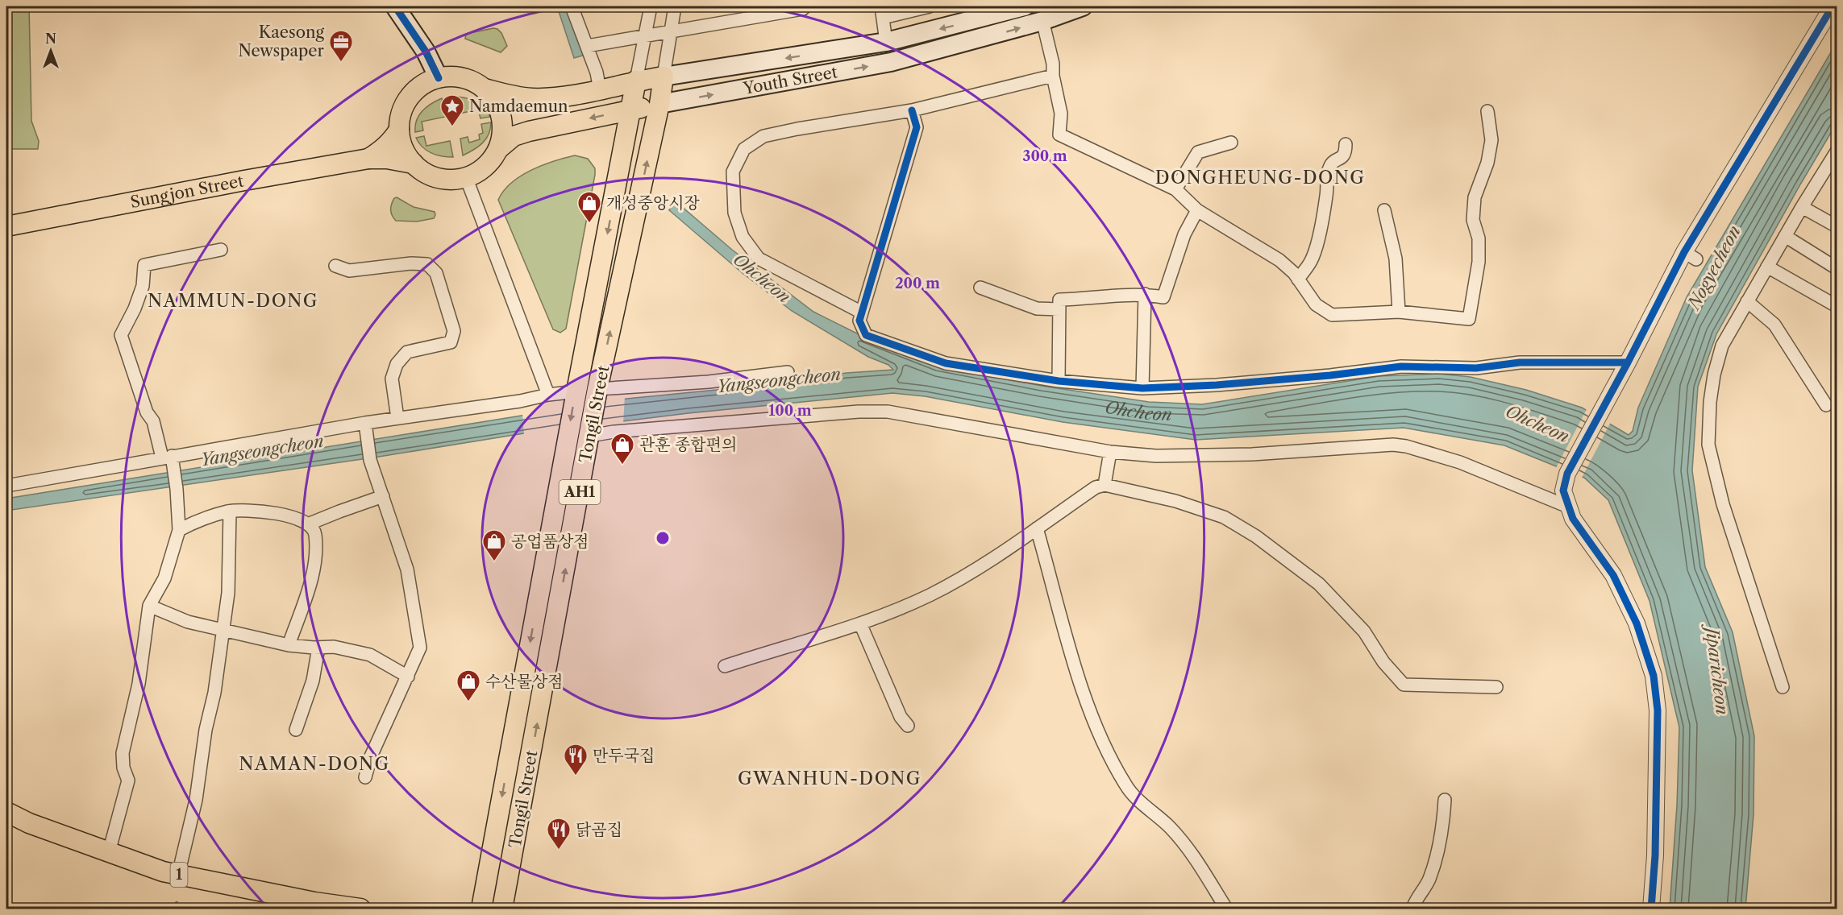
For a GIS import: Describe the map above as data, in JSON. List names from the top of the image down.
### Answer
{
  "streets": {
    "main road": [
      "Youth Street",
      "Sungjon Street",
      "Tongil Street",
      "AH1",
      "1"
    ]
  },
  "crossings": [
    ["Youth Street", "Tongil Street"]
  ],
  "districts": [
    "DONGHEUNG-DONG",
    "NAMMUN-DONG",
    "NAMAN-DONG",
    "GWANHUN-DONG"
  ],
  "water": [
    "Nogyecheon",
    "Ohcheon",
    "Yangseongcheon",
    "Jiparicheon"
  ],
  "places": {
    "office": ["Kaesong Newspaper"],
    "place": ["Namdaemun"],
    "shop": [
      "개성중앙시장",
      "관훈 종합편의",
      "공업품상점",
      "수산물상점"
    ],
    "restaurant": ["만두국집", "닭곰집"]
  },
  "north": "top",
  "rings": ["300 m", "200 m", "100 m"]
}
